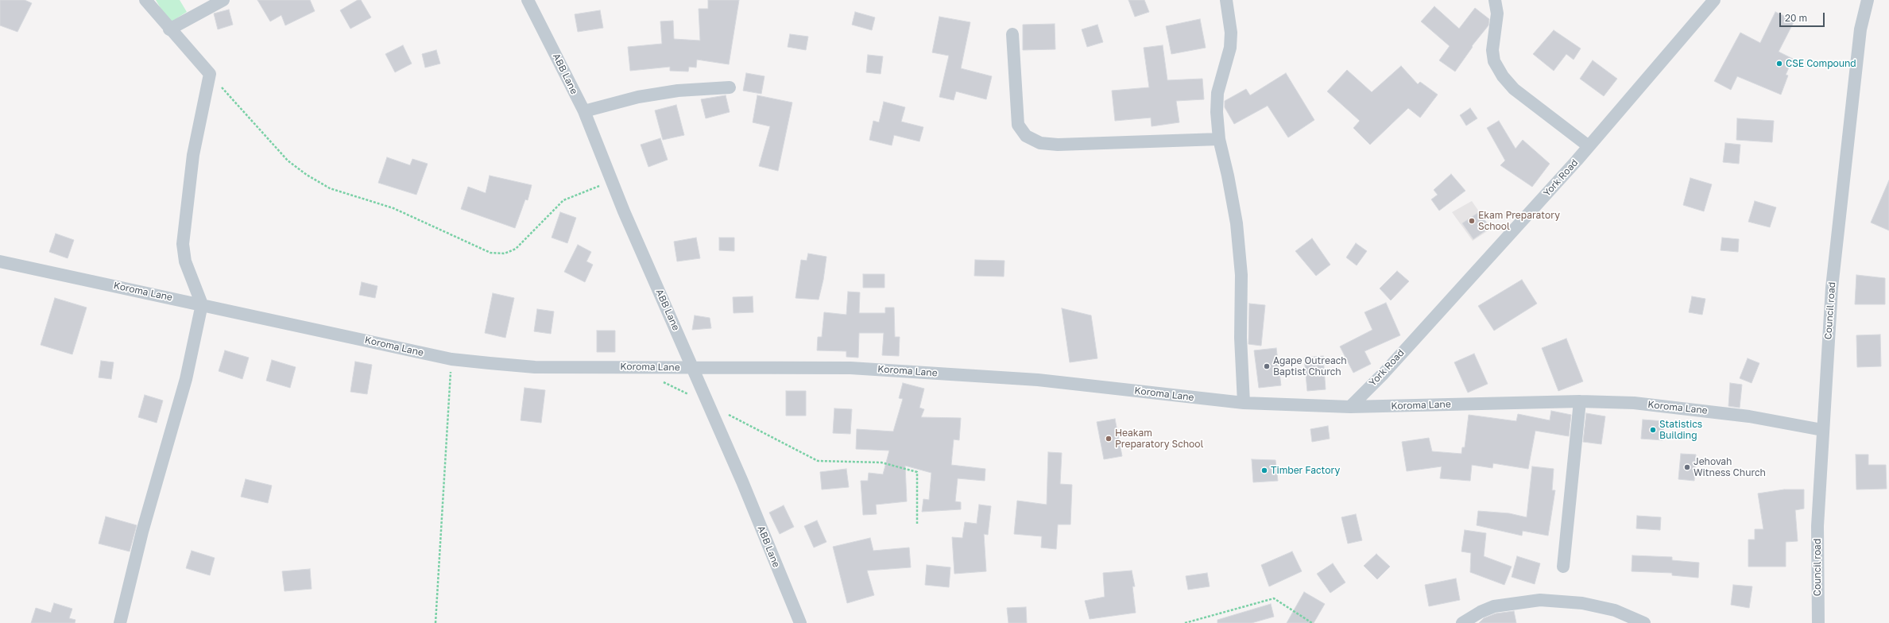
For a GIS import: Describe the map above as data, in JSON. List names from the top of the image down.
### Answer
{
  "streets": {
    "street": [
      "ABB Lane",
      "York Road",
      "Koroma Lane",
      "Council road"
    ]
  },
  "crossings": [
    ["ABB Lane", "Koroma Lane"],
    ["York Road", "Koroma Lane"],
    ["Koroma Lane", "Council road"]
  ],
  "places": [
    "CSE Compound",
    "Ekam Preparatory School",
    "Agape Outreach Baptist Church",
    "Statistics Building",
    "Heakam Preparatory School",
    "Jehovah Witness Church",
    "Timber Factory"
  ],
  "scale_bar": "20 m"
}
